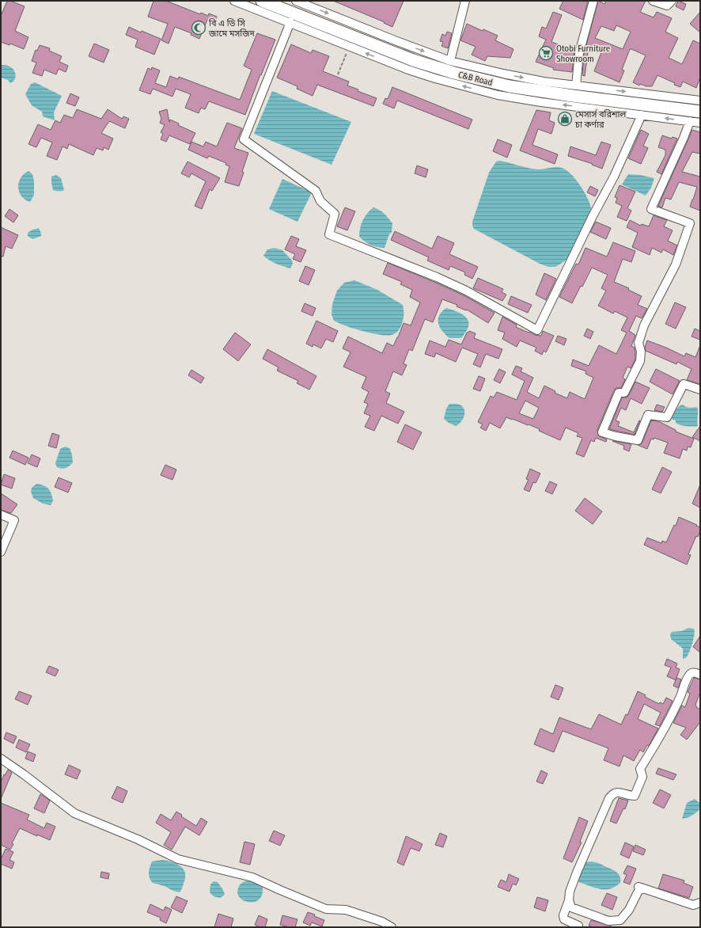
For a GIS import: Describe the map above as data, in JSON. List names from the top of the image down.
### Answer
{
  "streets": {
    "highway": ["C&B Road"]
  },
  "places": {
    "mosque": ["বি এ ডি সি জামে মসজিদ"],
    "supermarket": ["Otobi Furniture Showroom"],
    "shop": ["মেসার্স বরিশাল চা কর্ণার"]
  }
}
